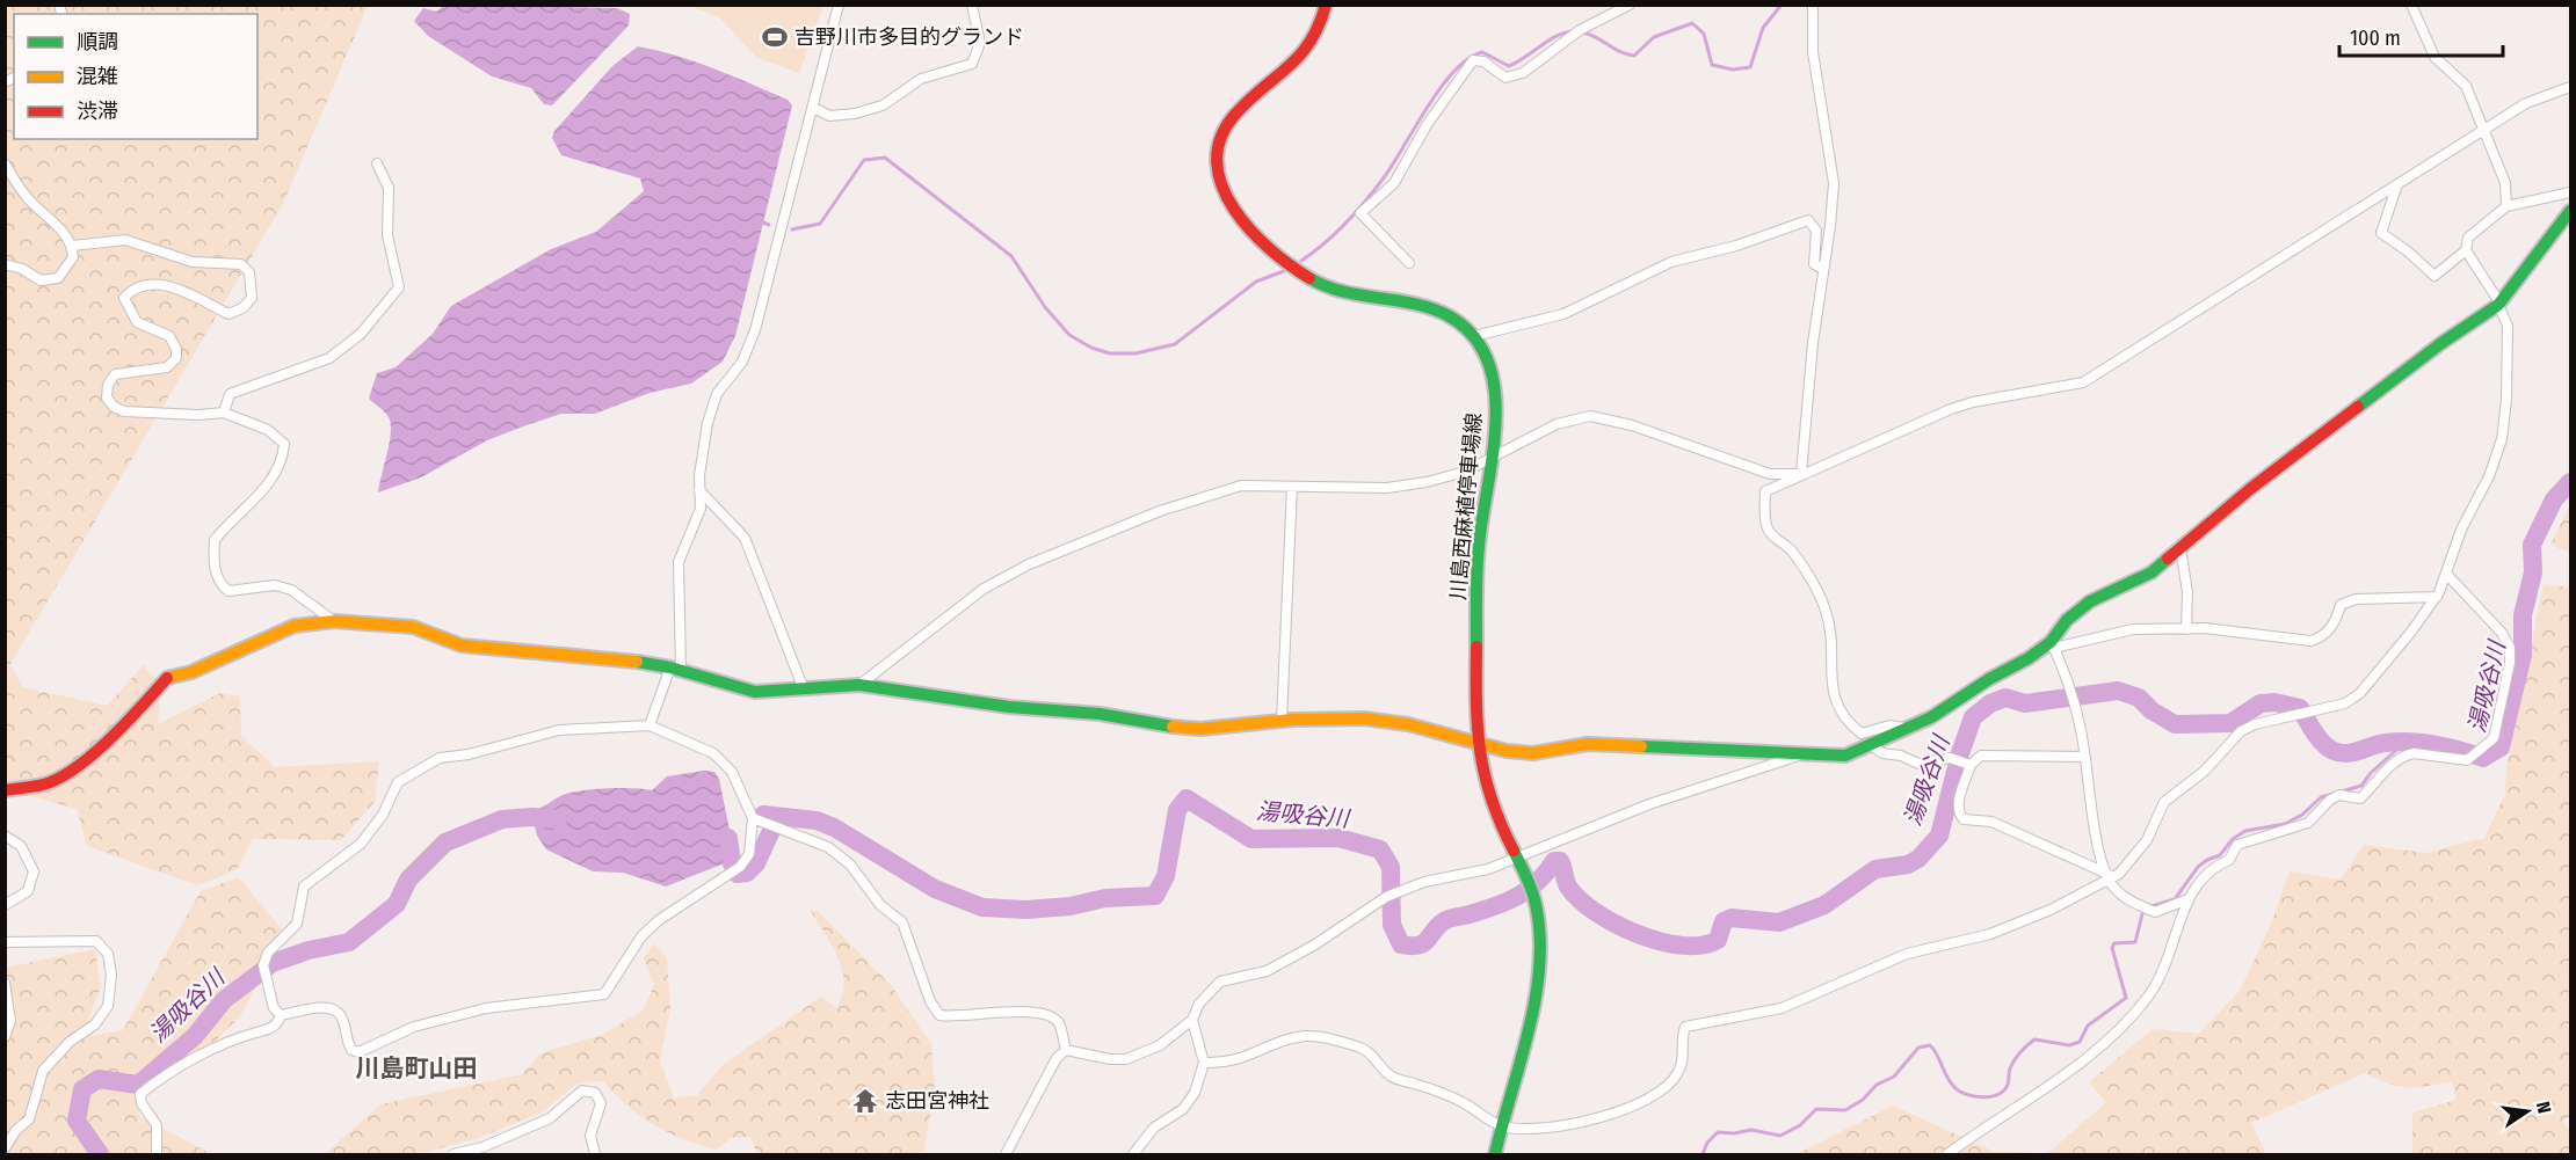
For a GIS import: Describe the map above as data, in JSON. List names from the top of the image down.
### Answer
{
  "streets": {
    "street": ["川島西麻植停車場線"]
  },
  "districts": ["川島町山田"],
  "water": ["湯吸谷川"],
  "places": {
    "sports": ["吉野川市多目的グランド"],
    "temple": ["志田宮神社"]
  },
  "legend": ["順調", "混雑", "渋滞"],
  "scale_bar": "100 m",
  "north": "right"
}
